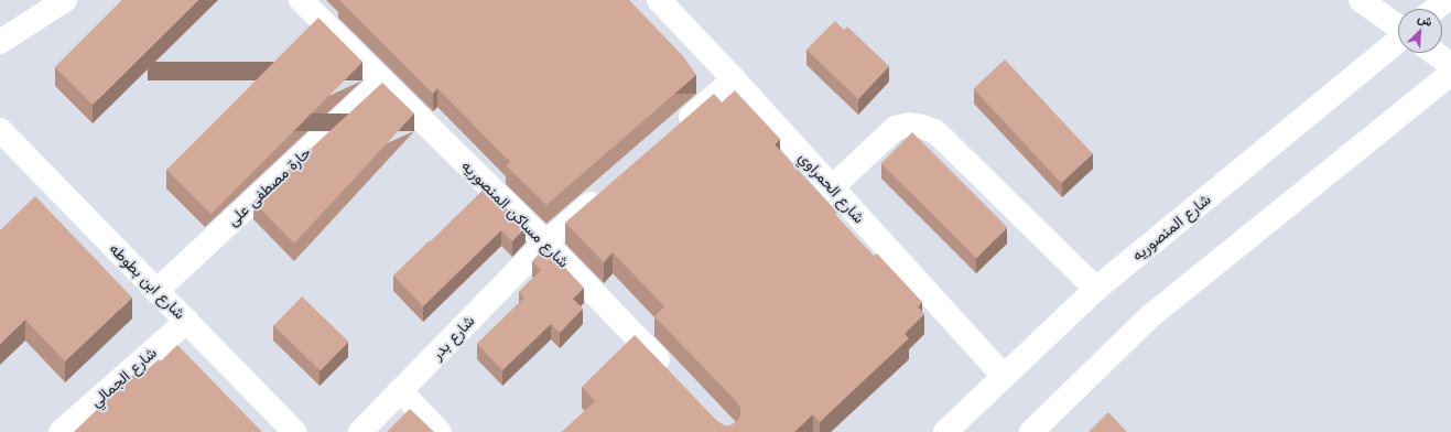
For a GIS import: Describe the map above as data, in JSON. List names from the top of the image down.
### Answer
{
  "streets": {
    "street": [
      "حارة مصطفى على",
      "شارع الحمراوي",
      "شارع مساكن المنصوريه",
      "شارع المنصوريه",
      "شارع ابن بطوطه",
      "شارع بدر",
      "شارع الجمالي"
    ]
  },
  "crossings": [
    ["حارة مصطفى على", "شارع مساكن المنصوريه"],
    ["حارة مصطفى على", "شارع ابن بطوطه"],
    ["شارع الحمراوي", "شارع المنصوريه"],
    ["شارع مساكن المنصوريه", "شارع بدر"],
    ["شارع ابن بطوطه", "شارع الجمالي"]
  ],
  "north": "top right"
}
